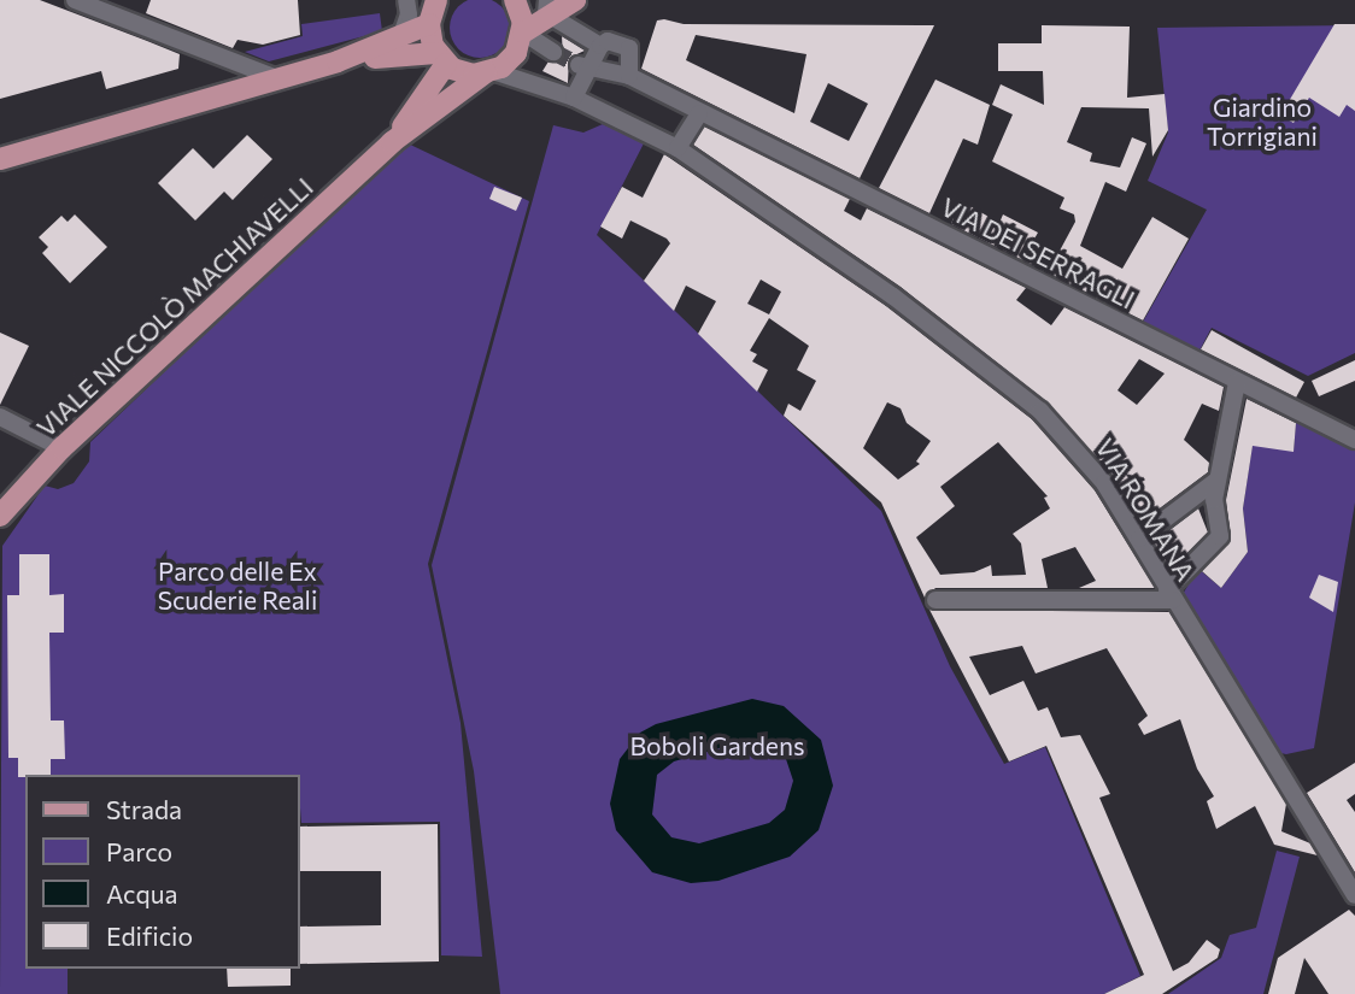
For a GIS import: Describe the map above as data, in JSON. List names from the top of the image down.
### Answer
{
  "streets": {
    "main road": ["VIALE NICCOLÒ MACHIAVELLI"],
    "street": ["VIA DEI SERRAGLI", "VIA ROMANA"]
  },
  "crossings": [
    ["VIALE NICCOLÒ MACHIAVELLI", "VIA ROMANA"]
  ],
  "parks": ["Giardino Torrigiani", "Parco delle Ex Scuderie Reali", "Boboli Gardens"],
  "legend": [
    "Strada",
    "Parco",
    "Acqua",
    "Edificio"
  ]
}
